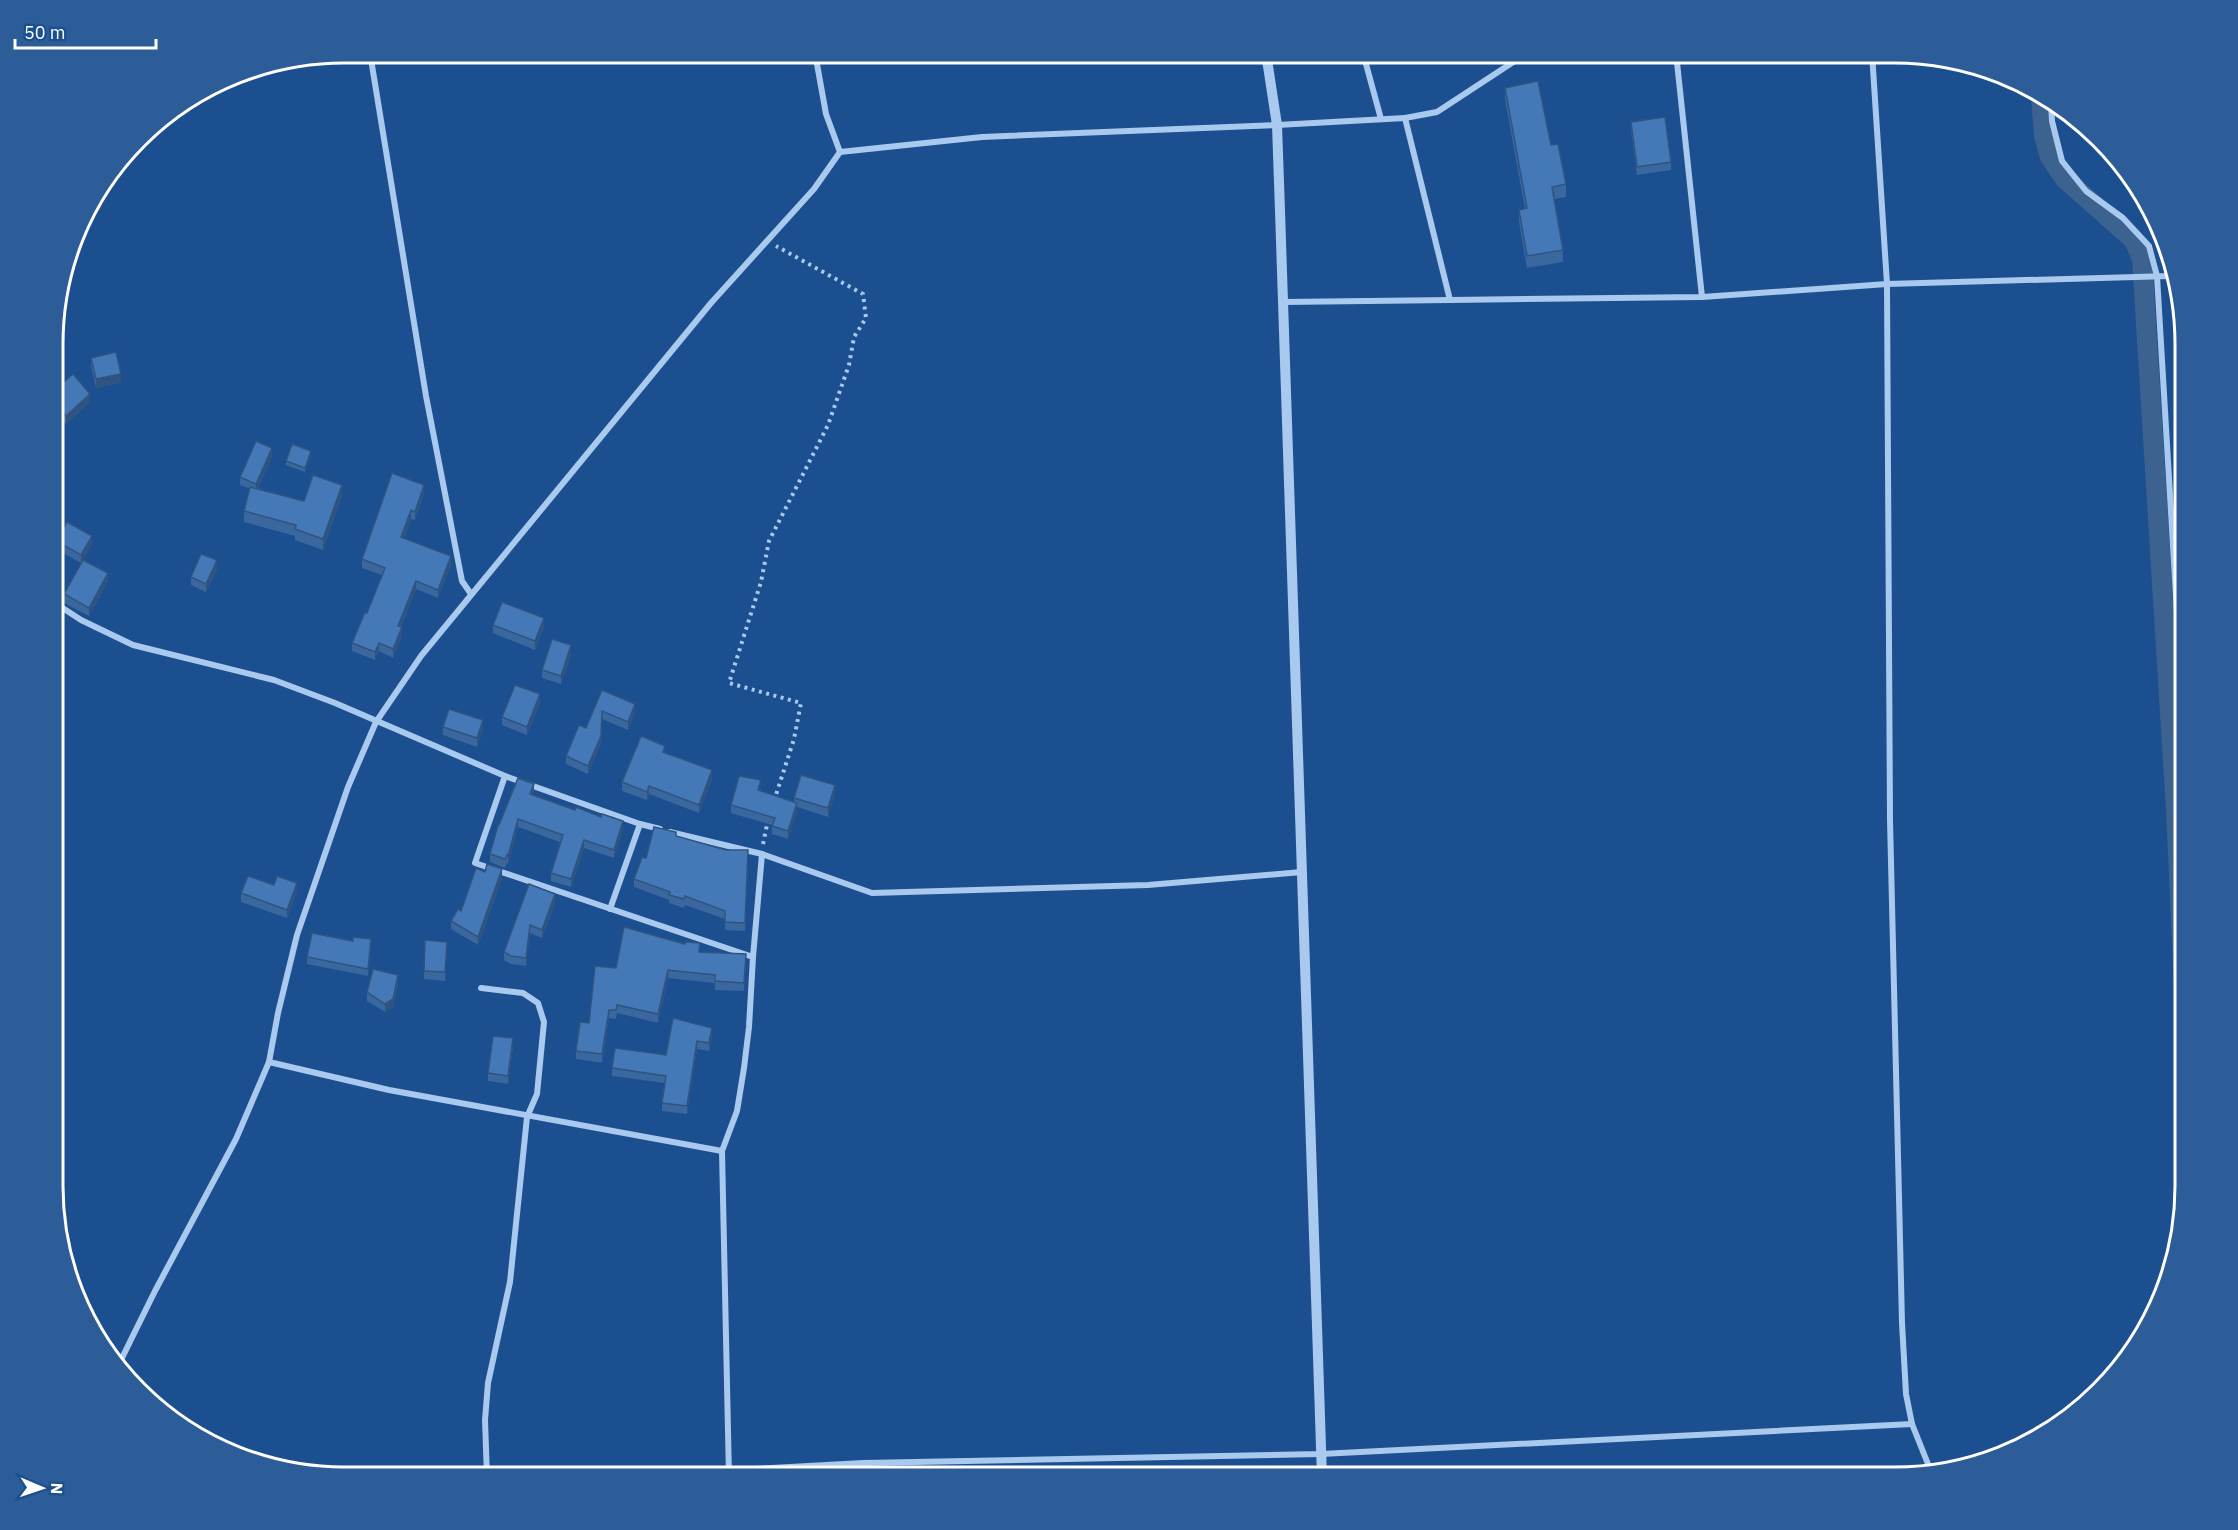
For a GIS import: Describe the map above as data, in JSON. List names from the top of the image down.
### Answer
{
  "scale_bar": "50 m",
  "north": "right"
}
